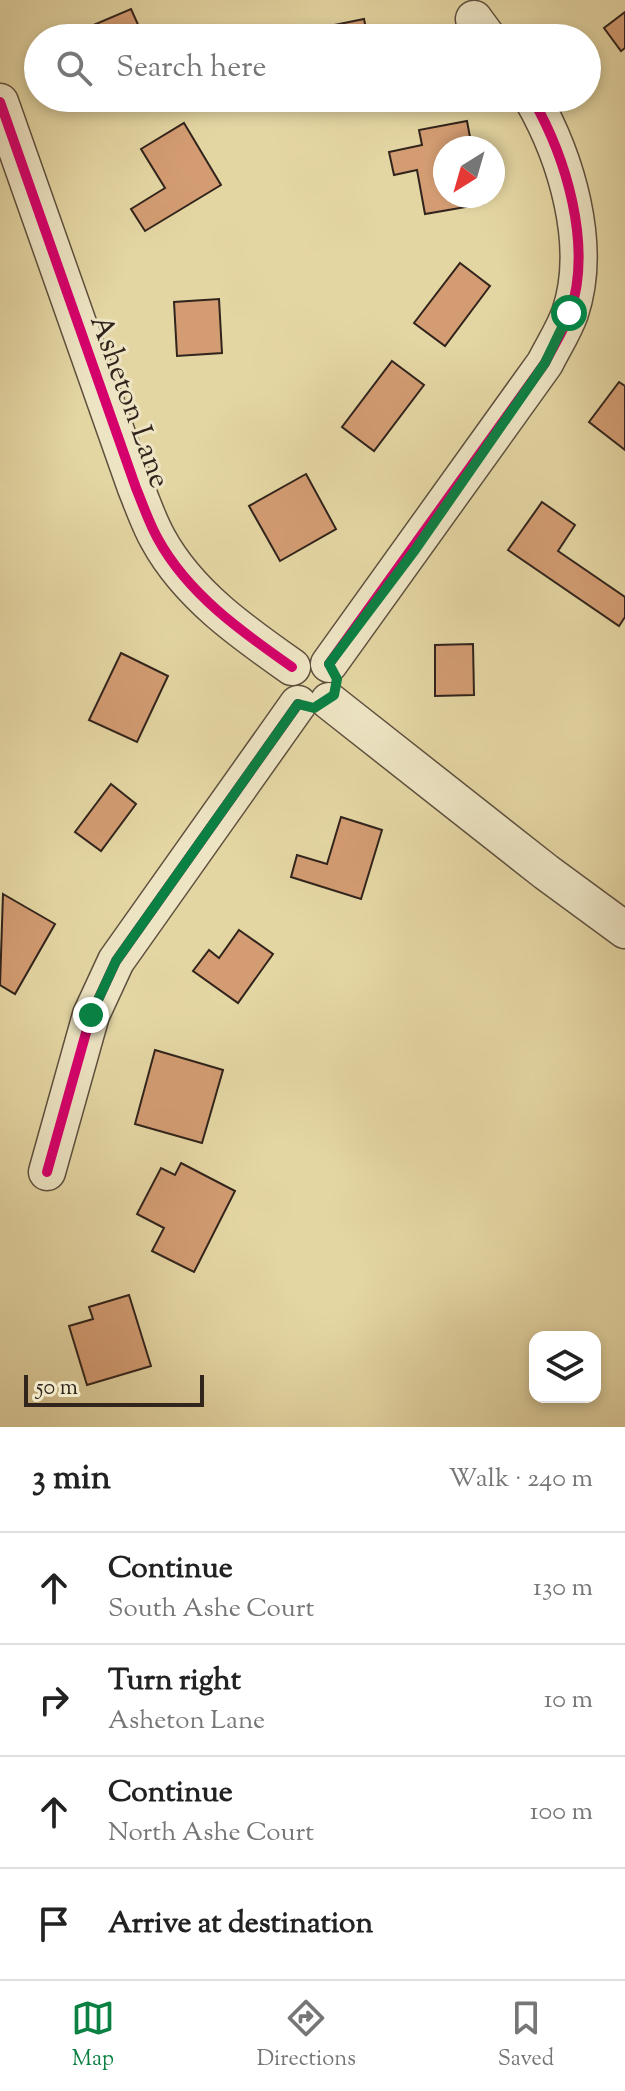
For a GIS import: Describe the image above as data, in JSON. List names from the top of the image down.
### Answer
{
  "streets": {
    "street": ["Asheton Lane"]
  },
  "scale_bar": "50 m",
  "north": "bottom left",
  "page": {
    "search": "Search here",
    "scale": "50 m",
    "heading": ["3 min", "Walk · 240 m"],
    "list": [
      ["Continue", "South Ashe Court", "130 m"],
      ["Turn right", "Asheton Lane", "10 m"],
      ["Continue", "North Ashe Court", "100 m"],
      "Arrive at destination"
    ],
    "nav": ["Map", "Directions", "Saved"]
  }
}
